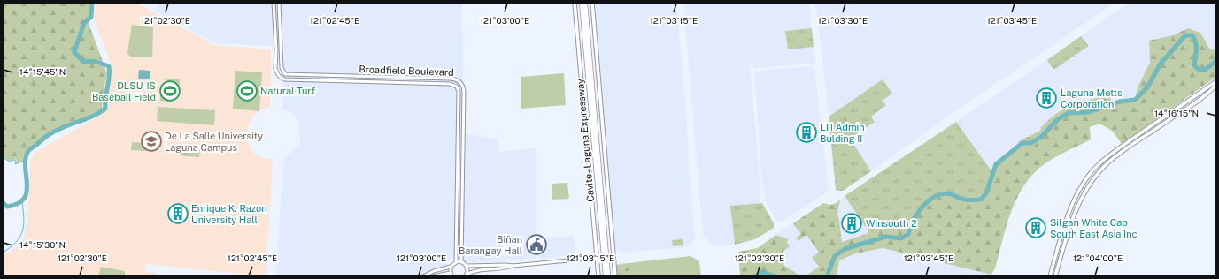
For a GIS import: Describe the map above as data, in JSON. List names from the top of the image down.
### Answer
{
  "streets": {
    "highway": ["Cavite–Laguna Expressway"],
    "street": ["Broadfield Boulevard"]
  },
  "places": {
    "sports": ["DLSU-IS Baseball Field", "Natural Turf"],
    "building": [
      "Laguna Metts Corporation",
      "LTI Admin Bulding II",
      "Enrique K. Razon University Hall",
      "Winsouth 2",
      "Silgan White Cap South East Asia Inc"
    ],
    "school or university": ["De La Salle University Laguna Campus"],
    "public building": ["Biñan Barangay Hall"]
  },
  "coordinates": [
    "121°02'30\"E",
    "121°02'45\"E",
    "121°03'00\"E",
    "121°03'15\"E",
    "121°03'30\"E",
    "121°03'45\"E",
    "14°15'45\"N",
    "14°16'15\"N",
    "14°15'30\"N",
    "121°04'00\"E"
  ]
}
